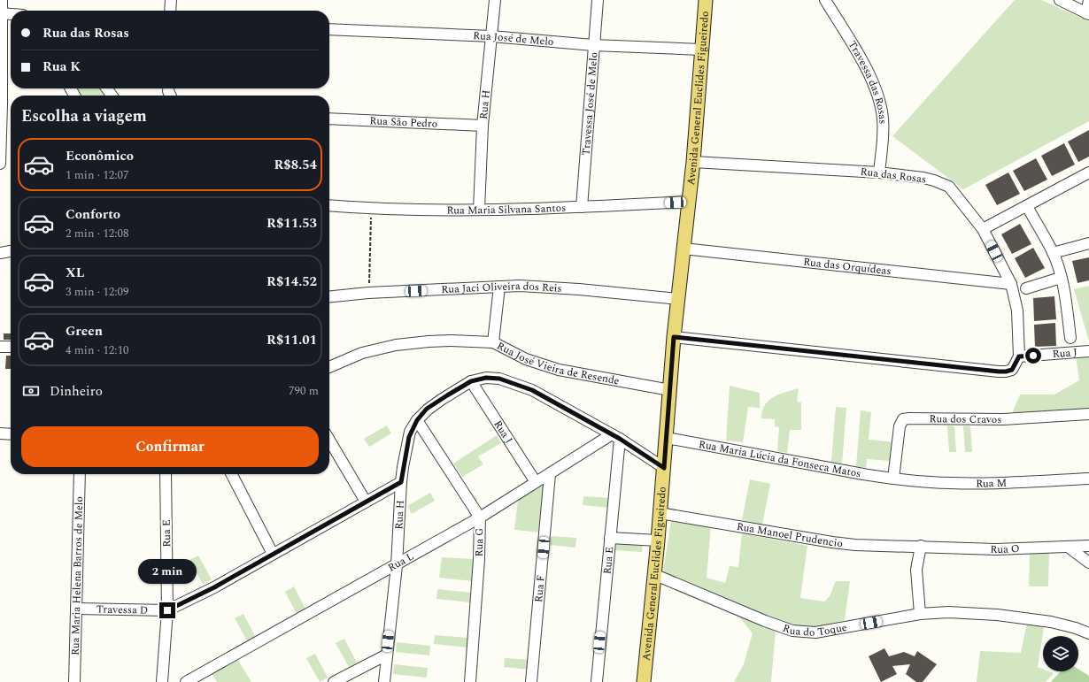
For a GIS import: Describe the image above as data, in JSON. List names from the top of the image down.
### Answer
{
  "streets": {
    "main road": ["Avenida General Euclides Figueiredo"],
    "street": [
      "Rua José de Melo",
      "Travessa das Rosas",
      "Travessa José de Melo",
      "Rua H",
      "Rua São Pedro",
      "Rua das Rosas",
      "Rua Maria Silvana Santos",
      "Rua das Orquídeas",
      "Rua Jaci Oliveira dos Reis",
      "Rua J",
      "Rua José Vieira de Resende",
      "Rua dos Cravos",
      "Rua Maria Lúcia da Fonseca Matos",
      "Rua M",
      "Rua E",
      "Rua Manoel Prudencio",
      "Rua G",
      "Rua O",
      "Rua L",
      "Rua Maria Helena Barros de Melo",
      "Rua F",
      "Travessa D",
      "Rua do Toque"
    ]
  },
  "crossings": [
    ["Rua José de Melo", "Avenida General Euclides Figueiredo"],
    ["Rua José de Melo", "Travessa José de Melo"],
    ["Rua José de Melo", "Rua H"],
    ["Travessa das Rosas", "Rua das Rosas"],
    ["Avenida General Euclides Figueiredo", "Rua H"],
    ["Avenida General Euclides Figueiredo", "Rua das Rosas"],
    ["Avenida General Euclides Figueiredo", "Rua Maria Silvana Santos"],
    ["Avenida General Euclides Figueiredo", "Rua das Orquídeas"],
    ["Avenida General Euclides Figueiredo", "Rua Jaci Oliveira dos Reis"],
    ["Avenida General Euclides Figueiredo", "Rua José Vieira de Resende"],
    ["Avenida General Euclides Figueiredo", "Rua Maria Lúcia da Fonseca Matos"],
    ["Avenida General Euclides Figueiredo", "Rua Manoel Prudencio"],
    ["Avenida General Euclides Figueiredo", "Rua do Toque"],
    ["Travessa José de Melo", "Rua Maria Silvana Santos"],
    ["Rua H", "Rua São Pedro"],
    ["Rua H", "Rua Maria Silvana Santos"],
    ["Rua H", "Rua J"],
    ["Rua H", "Rua E"],
    ["Rua H", "Rua G"],
    ["Rua H", "Rua L"],
    ["Rua das Rosas", "Rua das Orquídeas"],
    ["Rua das Rosas", "Rua J"],
    ["Rua J", "Rua L"],
    ["Rua dos Cravos", "Rua Maria Lúcia da Fonseca Matos"],
    ["Rua dos Cravos", "Rua M"],
    ["Rua Maria Lúcia da Fonseca Matos", "Rua M"],
    ["Rua E", "Rua L"],
    ["Rua E", "Travessa D"],
    ["Rua Manoel Prudencio", "Rua O"],
    ["Rua G", "Rua L"],
    ["Rua L", "Rua F"],
    ["Rua Maria Helena Barros de Melo", "Travessa D"]
  ],
  "page": {
    "banner": ["Rua das Rosas", "Rua K"],
    "heading": "Escolha a viagem",
    "list": [
      {
        "name": "Econômico",
        "note": "1 min · 12:07",
        "value": "R$8.54"
      },
      {
        "name": "Conforto",
        "note": "2 min · 12:08",
        "value": "R$11.53"
      },
      {
        "name": "XL",
        "note": "3 min · 12:09",
        "value": "R$14.52"
      },
      {
        "name": "Green",
        "note": "4 min · 12:10",
        "value": "R$11.01"
      }
    ],
    "pay": ["Dinheiro", "790 m"],
    "buttons": "Confirmar",
    "bubble": "2 min"
  }
}
